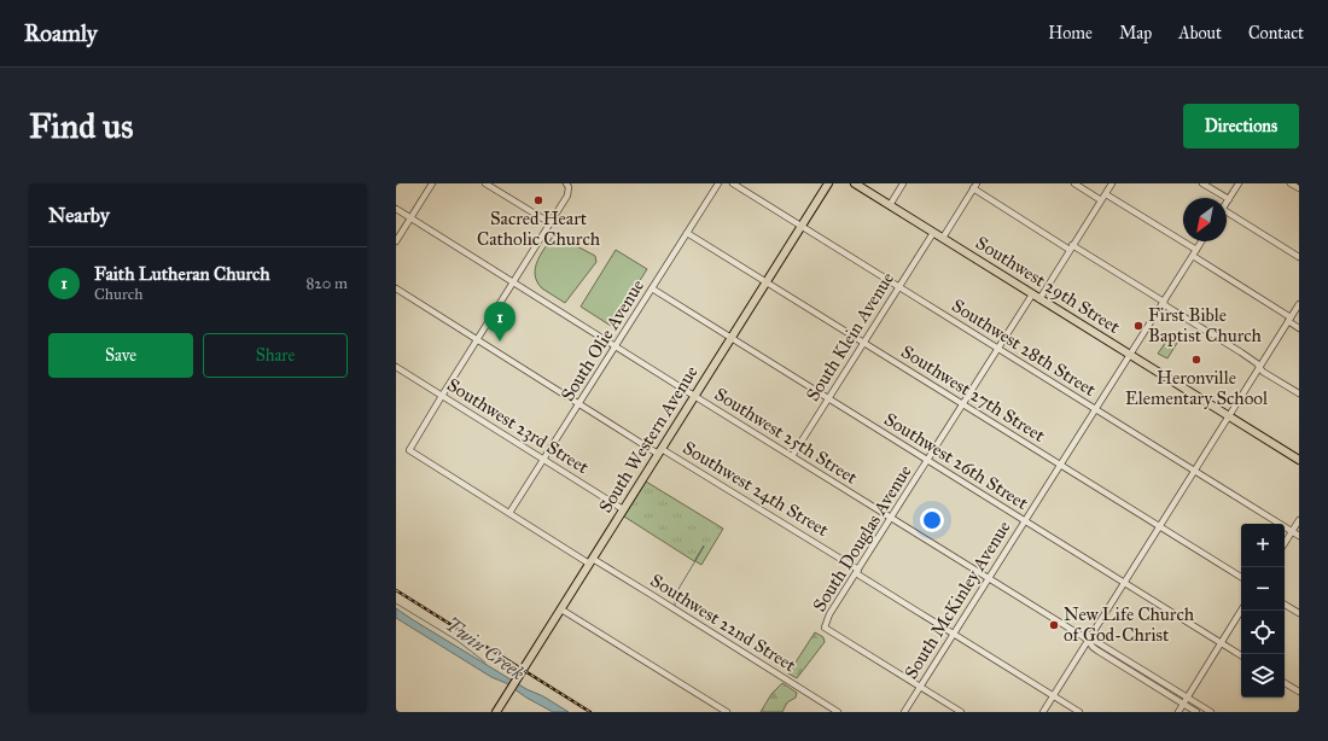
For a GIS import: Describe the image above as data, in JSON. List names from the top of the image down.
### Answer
{
  "streets": {
    "main road": ["Southwest 29th Street", "South Western Avenue"],
    "street": [
      "South Klein Avenue",
      "South Olie Avenue",
      "Southwest 28th Street",
      "Southwest 27th Street",
      "Southwest 23rd Street",
      "Southwest 25th Street",
      "Southwest 26th Street",
      "Southwest 24th Street",
      "South Douglas Avenue",
      "South McKinley Avenue",
      "Southwest 22nd Street"
    ]
  },
  "crossings": [
    ["Southwest 29th Street", "South Klein Avenue"],
    ["Southwest 29th Street", "South Douglas Avenue"],
    ["Southwest 29th Street", "South McKinley Avenue"],
    ["South Klein Avenue", "Southwest 28th Street"],
    ["South Klein Avenue", "Southwest 27th Street"],
    ["South Klein Avenue", "Southwest 25th Street"],
    ["South Klein Avenue", "Southwest 26th Street"],
    ["South Olie Avenue", "Southwest 27th Street"],
    ["South Olie Avenue", "Southwest 23rd Street"],
    ["South Olie Avenue", "Southwest 25th Street"],
    ["South Olie Avenue", "Southwest 26th Street"],
    ["South Olie Avenue", "Southwest 24th Street"],
    ["South Olie Avenue", "Southwest 22nd Street"],
    ["Southwest 28th Street", "South Western Avenue"],
    ["Southwest 28th Street", "South Douglas Avenue"],
    ["Southwest 28th Street", "South McKinley Avenue"],
    ["Southwest 27th Street", "South Western Avenue"],
    ["Southwest 27th Street", "South Douglas Avenue"],
    ["Southwest 27th Street", "South McKinley Avenue"],
    ["Southwest 23rd Street", "South Western Avenue"],
    ["Southwest 23rd Street", "Southwest 22nd Street"],
    ["Southwest 25th Street", "South Western Avenue"],
    ["Southwest 25th Street", "South Douglas Avenue"],
    ["Southwest 25th Street", "South McKinley Avenue"],
    ["South Western Avenue", "Southwest 26th Street"],
    ["South Western Avenue", "Southwest 24th Street"],
    ["South Western Avenue", "Southwest 22nd Street"],
    ["Southwest 26th Street", "South Douglas Avenue"],
    ["Southwest 26th Street", "South McKinley Avenue"],
    ["Southwest 24th Street", "South Douglas Avenue"],
    ["Southwest 24th Street", "South McKinley Avenue"],
    ["South Douglas Avenue", "South McKinley Avenue"]
  ],
  "water": ["Twin Creek"],
  "places": [
    "Sacred Heart Catholic Church",
    "First Bible Baptist Church",
    "Heronville Elementary School",
    "New Life Church of God-Christ"
  ],
  "north": "bottom left",
  "page": {
    "header": "Roamly",
    "nav": [
      "Home",
      "Map",
      "About",
      "Contact"
    ],
    "buttons": [
      "Directions",
      ["Save", "Share"]
    ],
    "title": "Find us",
    "heading": "Nearby",
    "list": [
      {
        "mark": "1",
        "name": "Faith Lutheran Church",
        "note": "Church",
        "value": "820 m"
      }
    ],
    "pins": "1",
    "map_buttons": ["+", "−"]
  }
}
